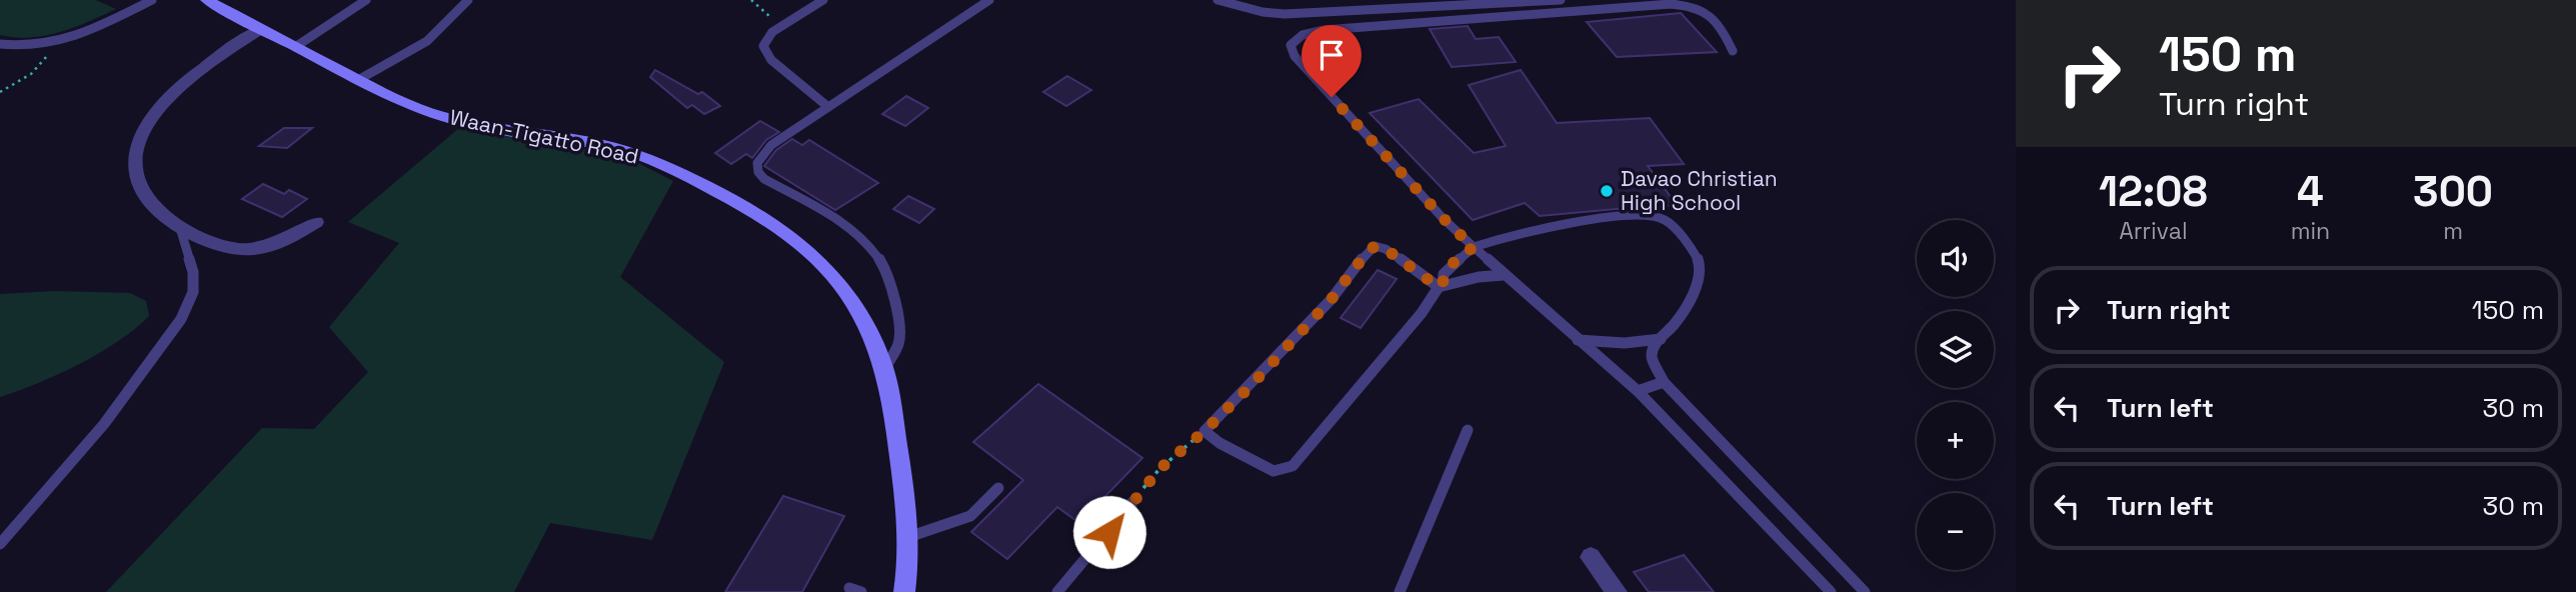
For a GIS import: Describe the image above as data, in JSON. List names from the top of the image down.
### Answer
{
  "streets": {
    "street": ["Waan-Tigatto Road"]
  },
  "places": ["Davao Christian High School"],
  "page": {
    "turn": ["150 m", "Turn right"],
    "eta": [
      "12:08",
      "Arrival",
      "4",
      "min",
      "300",
      "m"
    ],
    "map_buttons": ["+", "−"],
    "list": [
      {
        "name": "Turn right",
        "value": "150 m"
      },
      {
        "name": "Turn left",
        "value": "30 m"
      },
      {
        "name": "Turn left",
        "value": "30 m"
      }
    ]
  }
}
